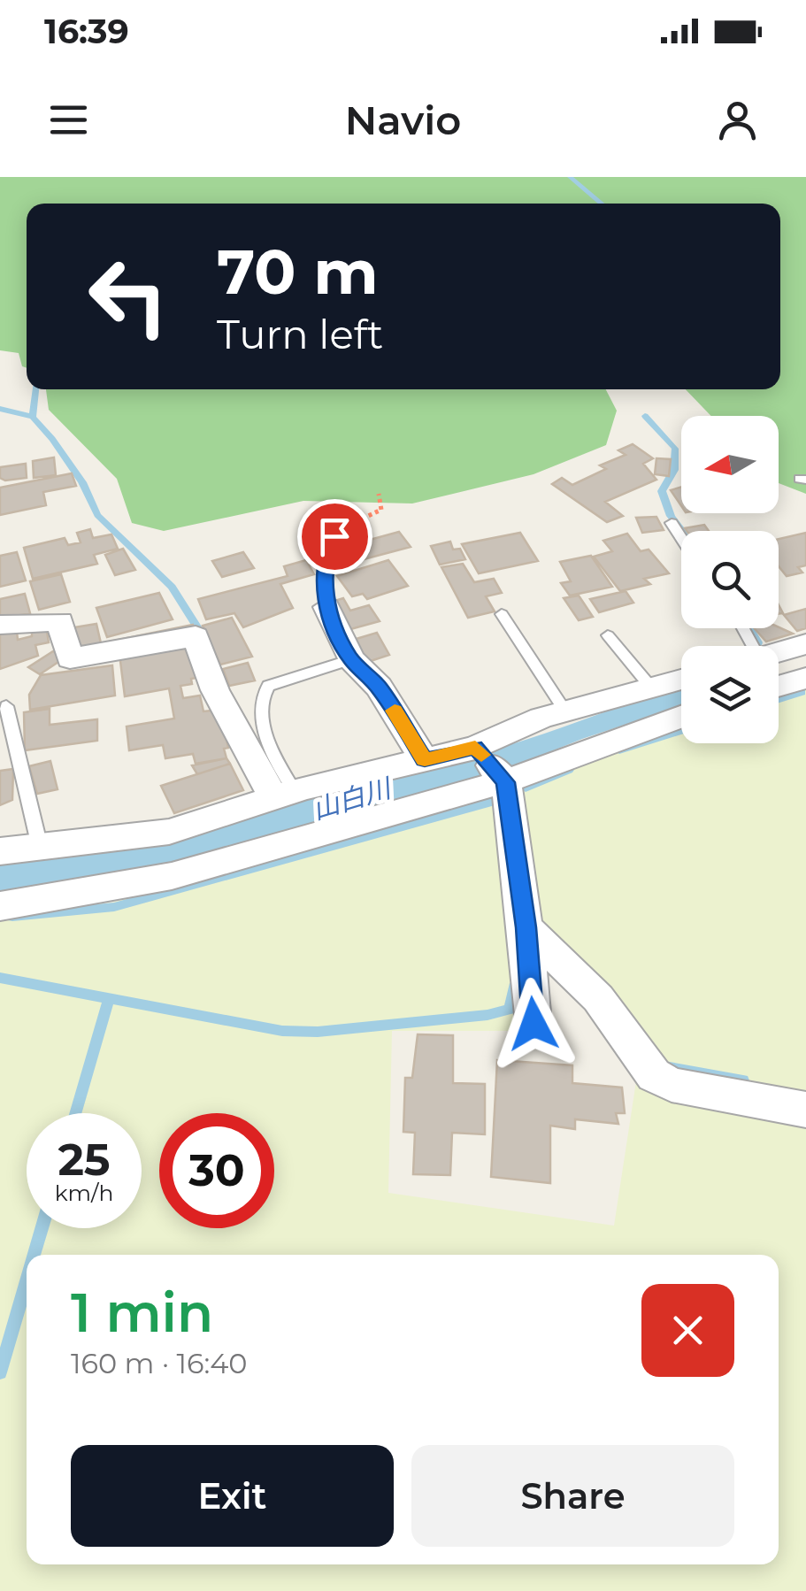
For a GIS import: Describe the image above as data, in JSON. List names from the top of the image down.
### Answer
{
  "water": ["山白川"],
  "north": "left",
  "page": {
    "status": "16:39",
    "header": "Navio",
    "turn": ["70 m", "Turn left"],
    "speed": "25 km/h",
    "limit": "30",
    "heading": ["1 min", "160 m · 16:40"],
    "buttons": ["Exit", "Share"]
  }
}
